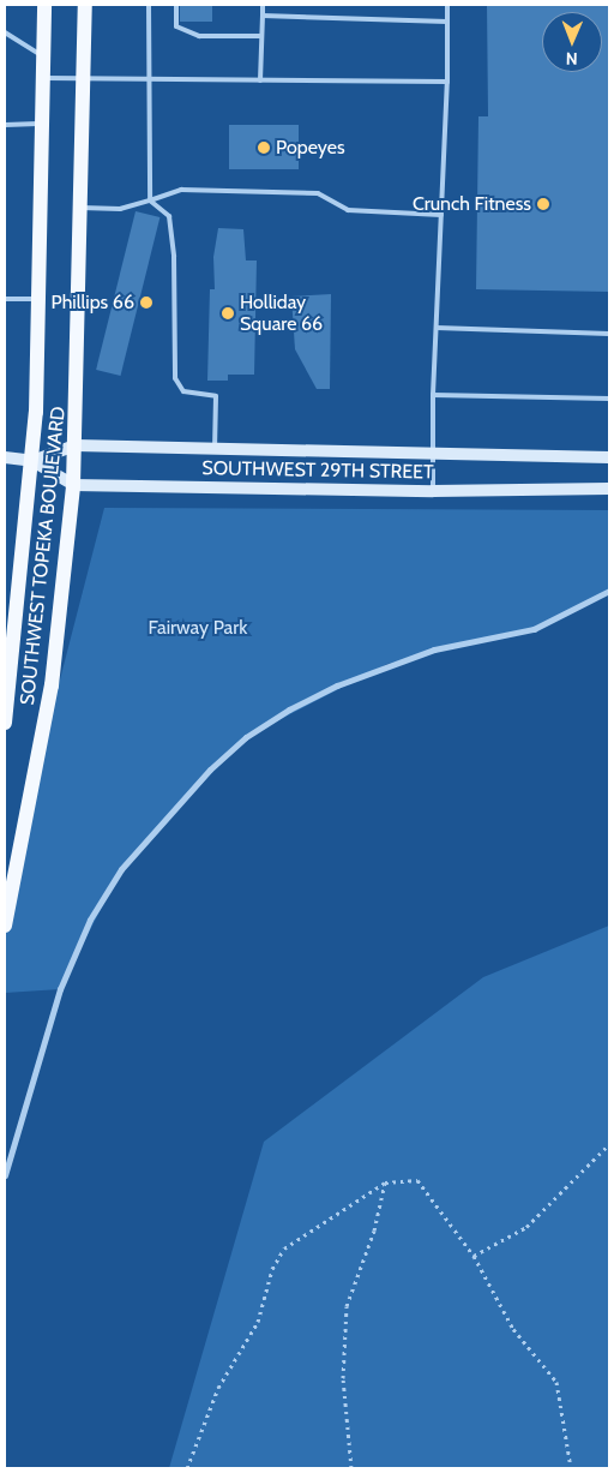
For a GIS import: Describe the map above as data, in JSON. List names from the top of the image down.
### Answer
{
  "streets": {
    "main road": ["SOUTHWEST 29TH STREET", "SOUTHWEST TOPEKA BOULEVARD"]
  },
  "crossings": [
    ["SOUTHWEST 29TH STREET", "SOUTHWEST TOPEKA BOULEVARD"]
  ],
  "parks": ["Fairway Park"],
  "places": [
    "Popeyes",
    "Crunch Fitness",
    "Phillips 66",
    "Holliday Square 66"
  ],
  "north": "bottom"
}
